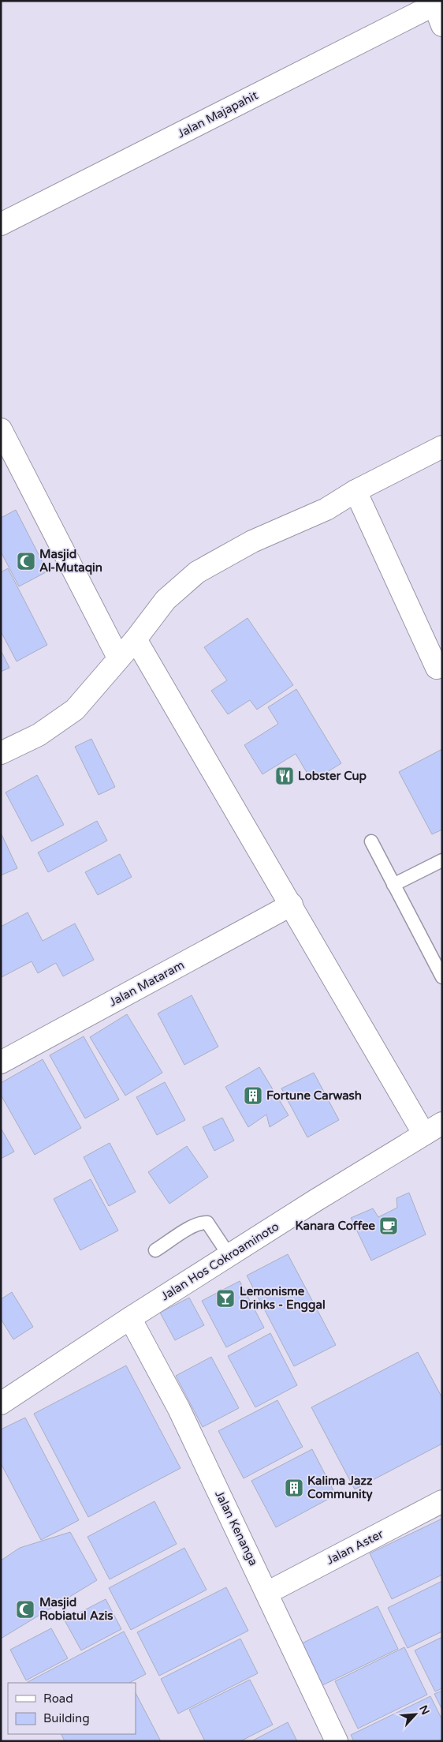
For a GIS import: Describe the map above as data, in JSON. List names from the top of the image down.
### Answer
{
  "streets": {
    "street": [
      "Jalan Majapahit",
      "Jalan Mataram",
      "Jalan Hos Cokroaminoto",
      "Jalan Kenanga",
      "Jalan Aster"
    ]
  },
  "crossings": [
    ["Jalan Hos Cokroaminoto", "Jalan Kenanga"],
    ["Jalan Kenanga", "Jalan Aster"]
  ],
  "places": {
    "mosque": ["Masjid Al-Mutaqin", "Masjid Robiatul Azis"],
    "restaurant": ["Lobster Cup"],
    "building": ["Fortune Carwash", "Kalima Jazz Community"],
    "cafe": ["Kanara Coffee"],
    "bar": ["Lemonisme Drinks - Enggal"]
  },
  "legend": ["Road", "Building"],
  "north": "top right"
}
